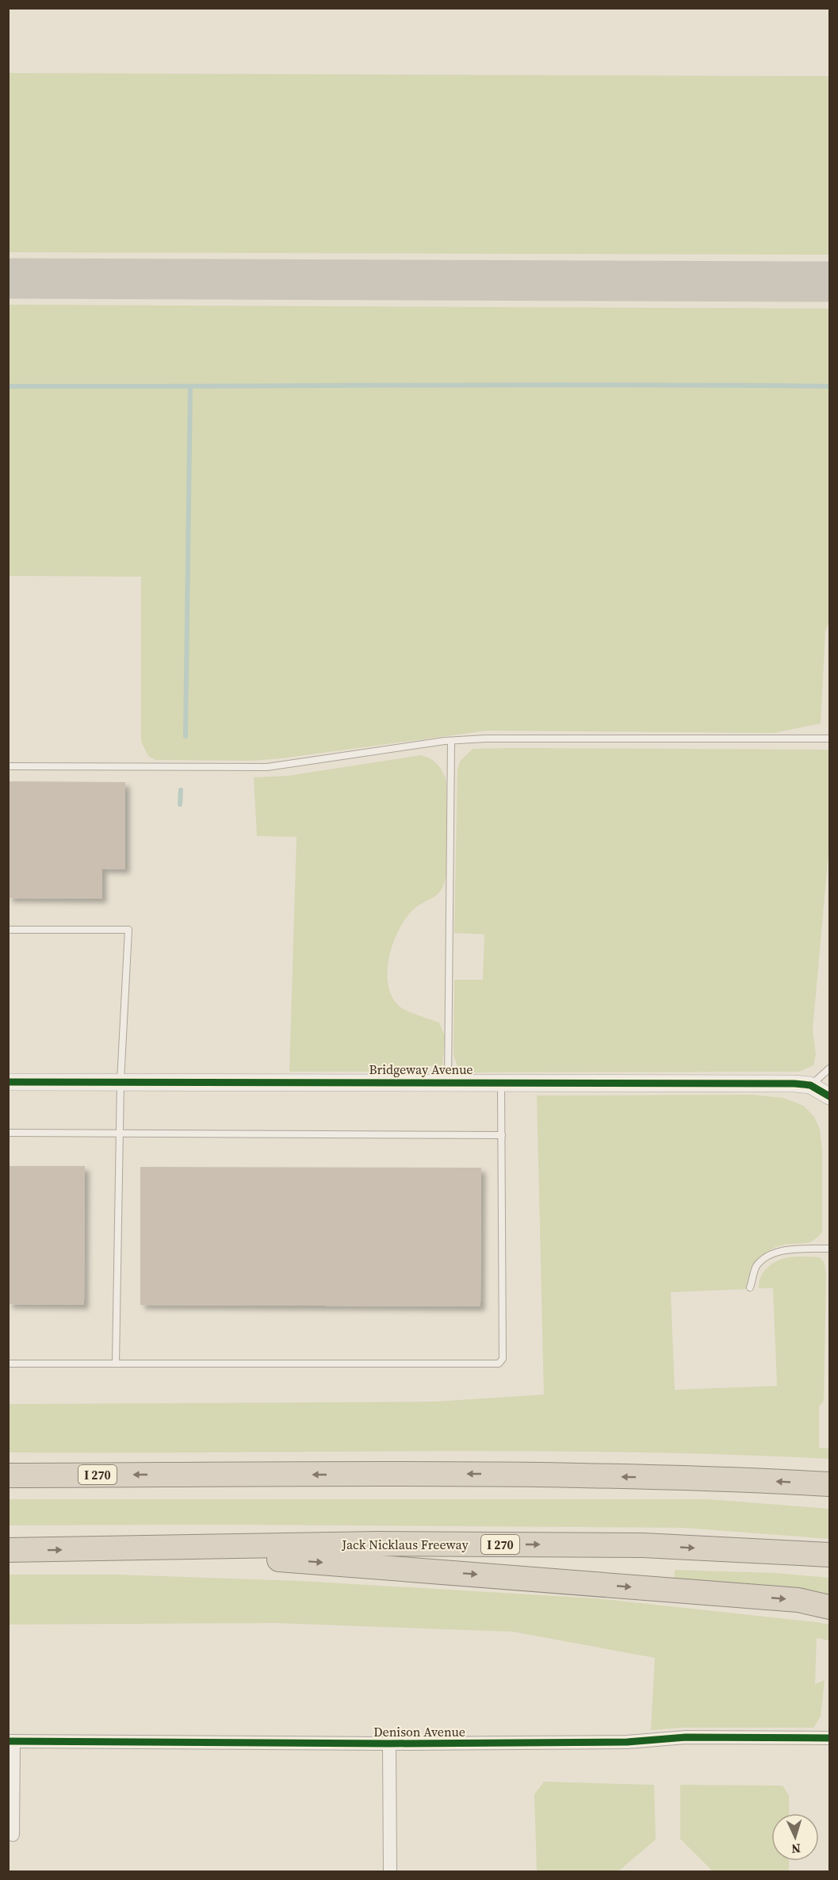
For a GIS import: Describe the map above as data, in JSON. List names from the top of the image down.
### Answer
{
  "streets": {
    "highway": ["I 270", "Jack Nicklaus Freeway"],
    "street": ["Bridgeway Avenue", "Denison Avenue"]
  },
  "north": "bottom"
}
